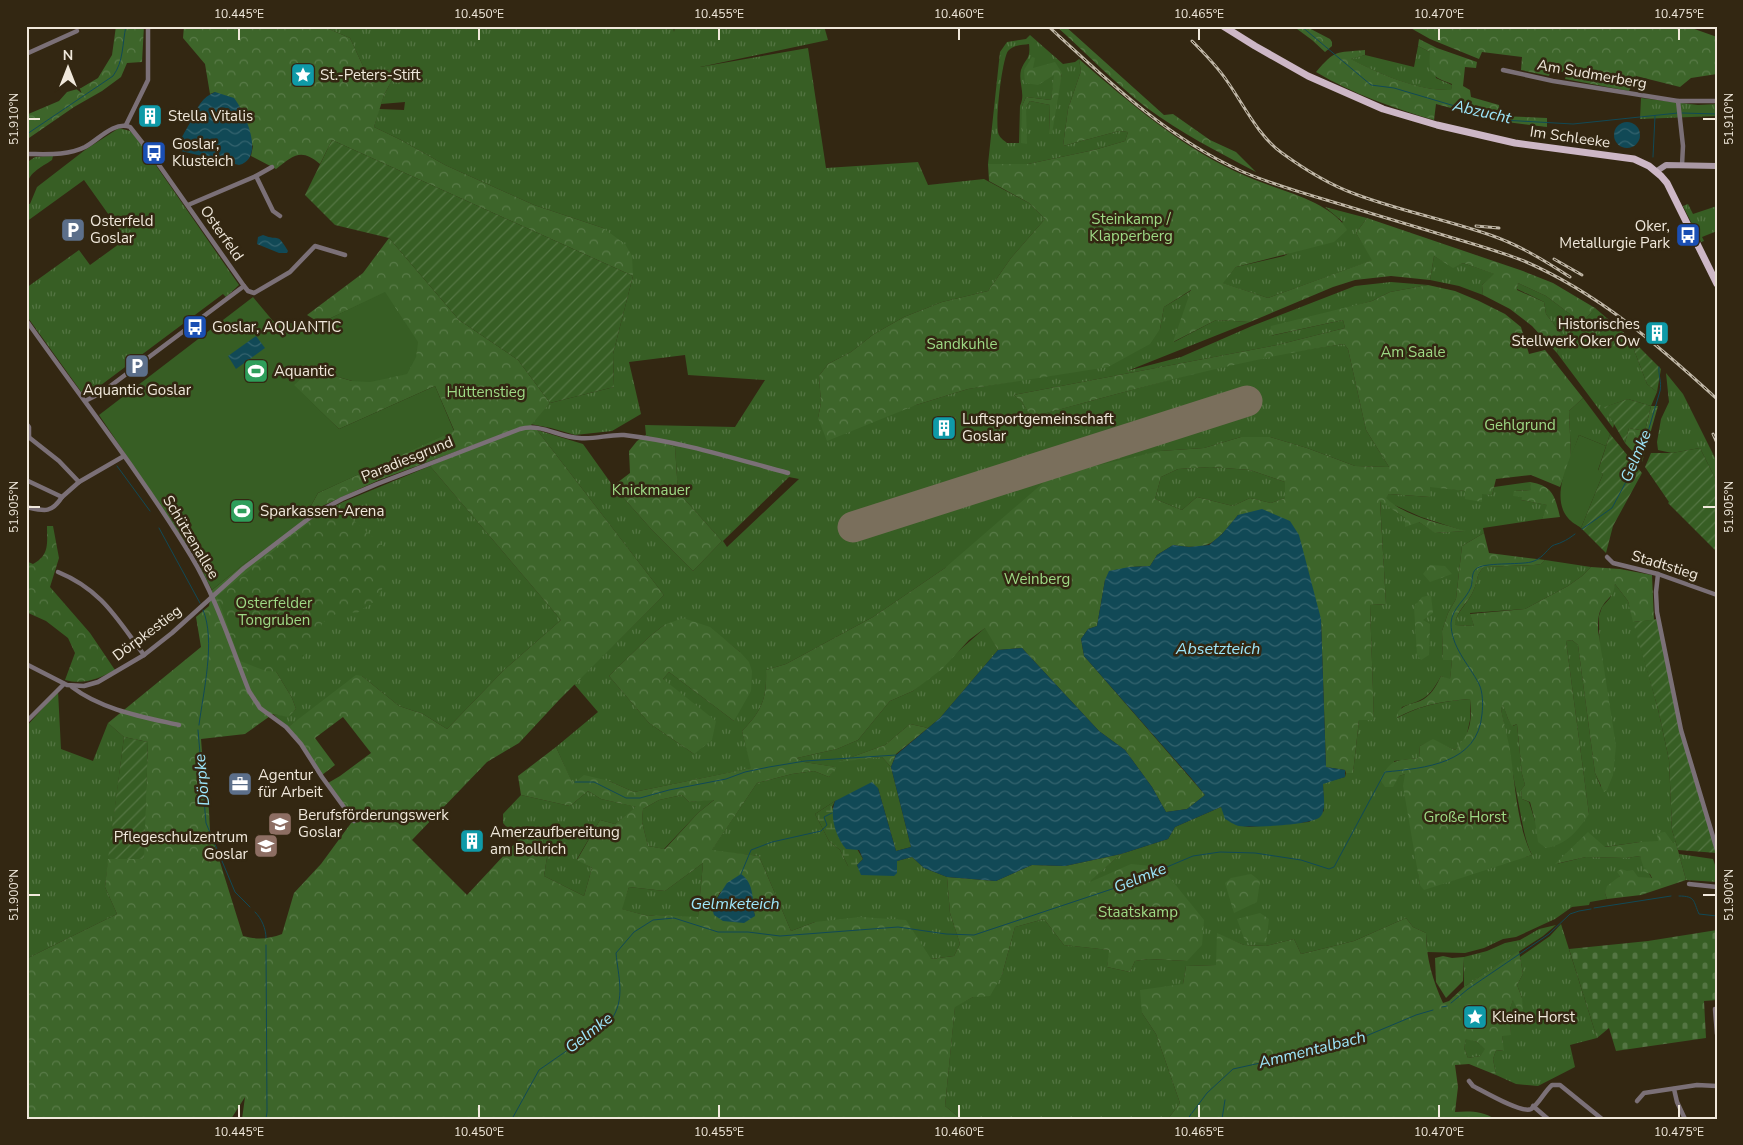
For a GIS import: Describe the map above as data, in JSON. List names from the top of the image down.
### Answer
{
  "streets": {
    "main road": ["Im Schleeke"],
    "street": [
      "Am Sudmerberg",
      "Osterfeld",
      "Paradiesgrund",
      "Schützenallee",
      "Stadtstieg",
      "Dörpkestieg"
    ]
  },
  "crossings": [
    ["Paradiesgrund", "Schützenallee"],
    ["Paradiesgrund", "Dörpkestieg"],
    ["Schützenallee", "Dörpkestieg"]
  ],
  "water": [
    "Abzucht",
    "Gelmke",
    "Absetzteich",
    "Dörpke",
    "Gelmketeich",
    "Ammentalbach"
  ],
  "parks": [
    "Steinkamp / Klapperberg",
    "Sandkuhle",
    "Am Saale",
    "Hüttenstieg",
    "Gehlgrund",
    "Knickmauer",
    "Weinberg",
    "Osterfelder Tongruben",
    "Große Horst",
    "Staatskamp"
  ],
  "places": {
    "place": ["St.-Peters-Stift", "Kleine Horst"],
    "building": [
      "Stella Vitalis",
      "Historisches Stellwerk Oker Ow",
      "Luftsportgemeinschaft Goslar",
      "Amerzaufbereitung am Bollrich"
    ],
    "bus stop": ["Goslar, Klusteich", "Oker, Metallurgie Park", "Goslar, AQUANTIC"],
    "parking": ["Osterfeld Goslar", "Aquantic Goslar"],
    "sports": ["Aquantic", "Sparkassen-Arena"],
    "office": ["Agentur für Arbeit"],
    "school or university": ["Berufsförderungswerk Goslar", "Pflegeschulzentrum Goslar"]
  },
  "north": "top",
  "coordinates": [
    "10.445°E",
    "10.450°E",
    "10.455°E",
    "10.460°E",
    "10.465°E",
    "10.470°E",
    "10.475°E",
    "51.910°N",
    "51.905°N",
    "51.900°N"
  ]
}
